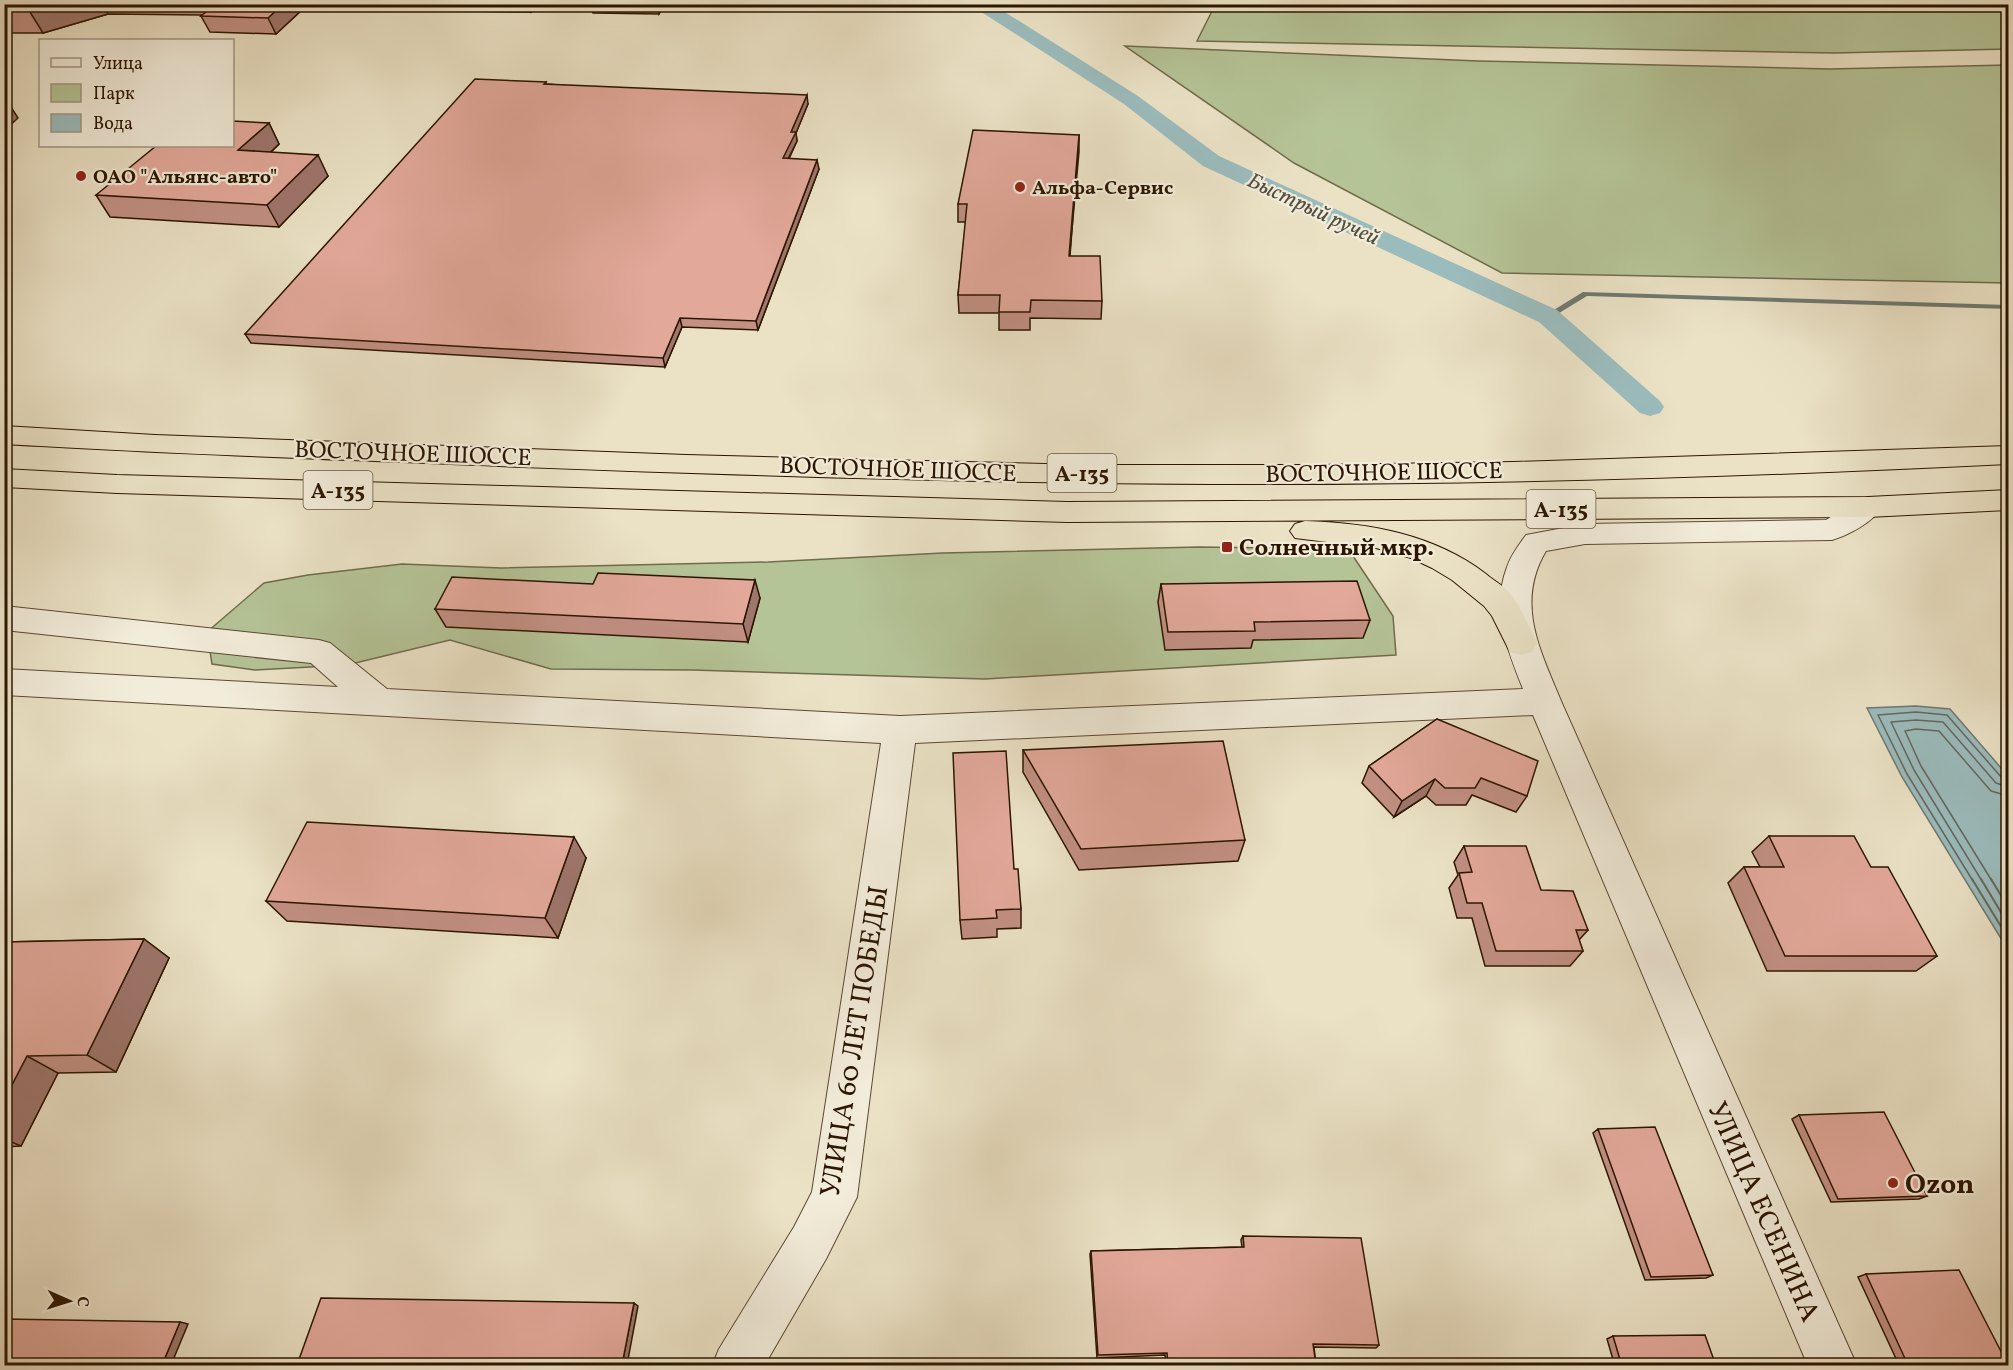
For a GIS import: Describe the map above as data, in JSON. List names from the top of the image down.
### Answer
{
  "streets": {
    "highway": ["ВОСТОЧНОЕ ШОССЕ", "А-135"],
    "street": ["УЛИЦА 60 ЛЕТ ПОБЕДЫ", "УЛИЦА ЕСЕНИНА"]
  },
  "crossings": [
    ["ВОСТОЧНОЕ ШОССЕ", "УЛИЦА ЕСЕНИНА"]
  ],
  "water": ["Быстрый ручей"],
  "places": {
    "other": ["ОАО \"Альянс-авто\"", "Альфа-Сервис", "Ozon"],
    "transit": ["Солнечный мкр."]
  },
  "legend": ["Улица", "Парк", "Вода"],
  "north": "right"
}
